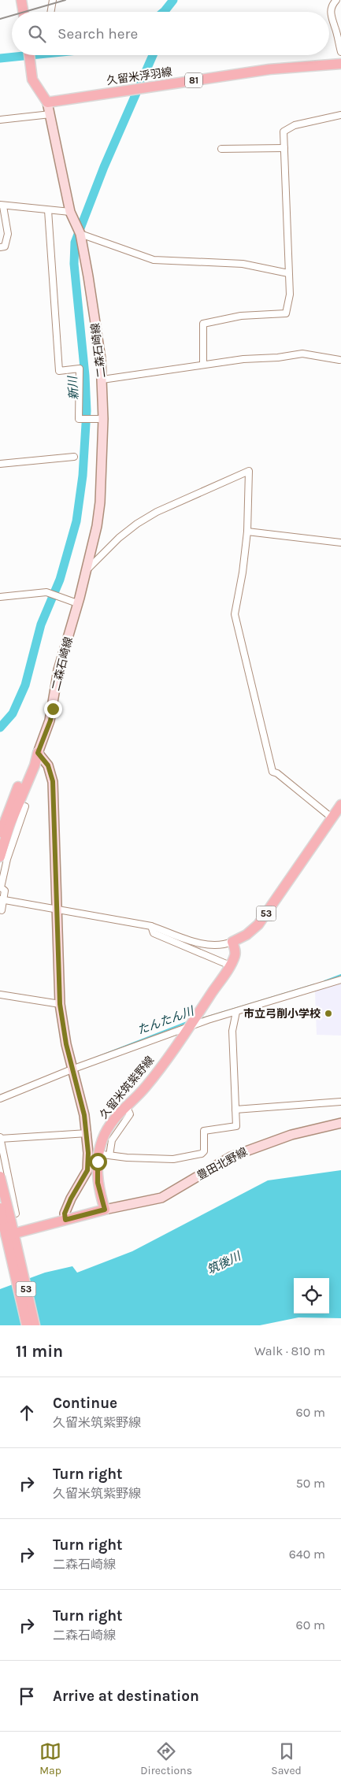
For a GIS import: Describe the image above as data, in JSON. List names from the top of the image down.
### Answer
{
  "streets": {
    "main road": [
      "久留米浮羽線",
      "81",
      "二森石崎線",
      "53",
      "久留米筑紫野線",
      "豊田北野線"
    ]
  },
  "crossings": [
    ["久留米浮羽線", "二森石崎線"],
    ["53", "久留米筑紫野線"],
    ["久留米筑紫野線", "豊田北野線"]
  ],
  "water": ["新川", "たんたん川", "筑後川"],
  "places": ["市立弓削小学校"],
  "page": {
    "search": "Search here",
    "heading": ["11 min", "Walk · 810 m"],
    "list": [
      ["Continue", "久留米筑紫野線", "60 m"],
      ["Turn right", "久留米筑紫野線", "50 m"],
      ["Turn right", "二森石崎線", "640 m"],
      ["Turn right", "二森石崎線", "60 m"],
      "Arrive at destination"
    ],
    "nav": ["Map", "Directions", "Saved"]
  }
}
